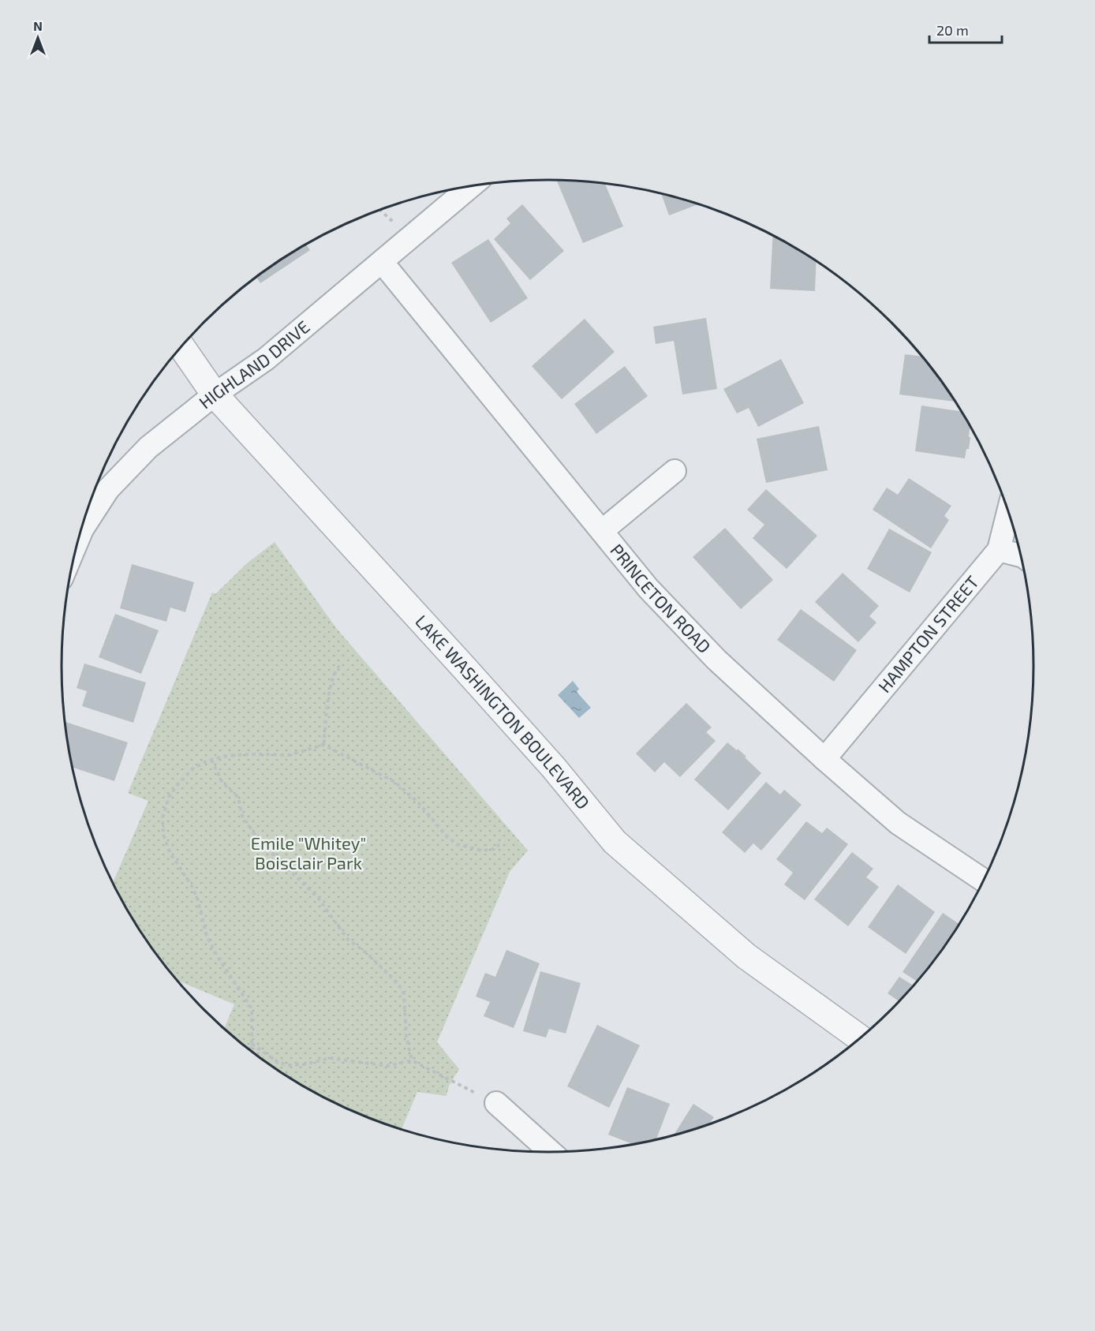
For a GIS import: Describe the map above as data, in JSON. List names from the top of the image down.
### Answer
{
  "streets": {
    "street": [
      "HIGHLAND DRIVE",
      "PRINCETON ROAD",
      "HAMPTON STREET",
      "LAKE WASHINGTON BOULEVARD"
    ]
  },
  "crossings": [
    ["HIGHLAND DRIVE", "PRINCETON ROAD"],
    ["HIGHLAND DRIVE", "LAKE WASHINGTON BOULEVARD"],
    ["PRINCETON ROAD", "HAMPTON STREET"]
  ],
  "parks": ["Emile \"Whitey\" Boisclair Park"],
  "scale_bar": "20 m",
  "north": "top"
}
